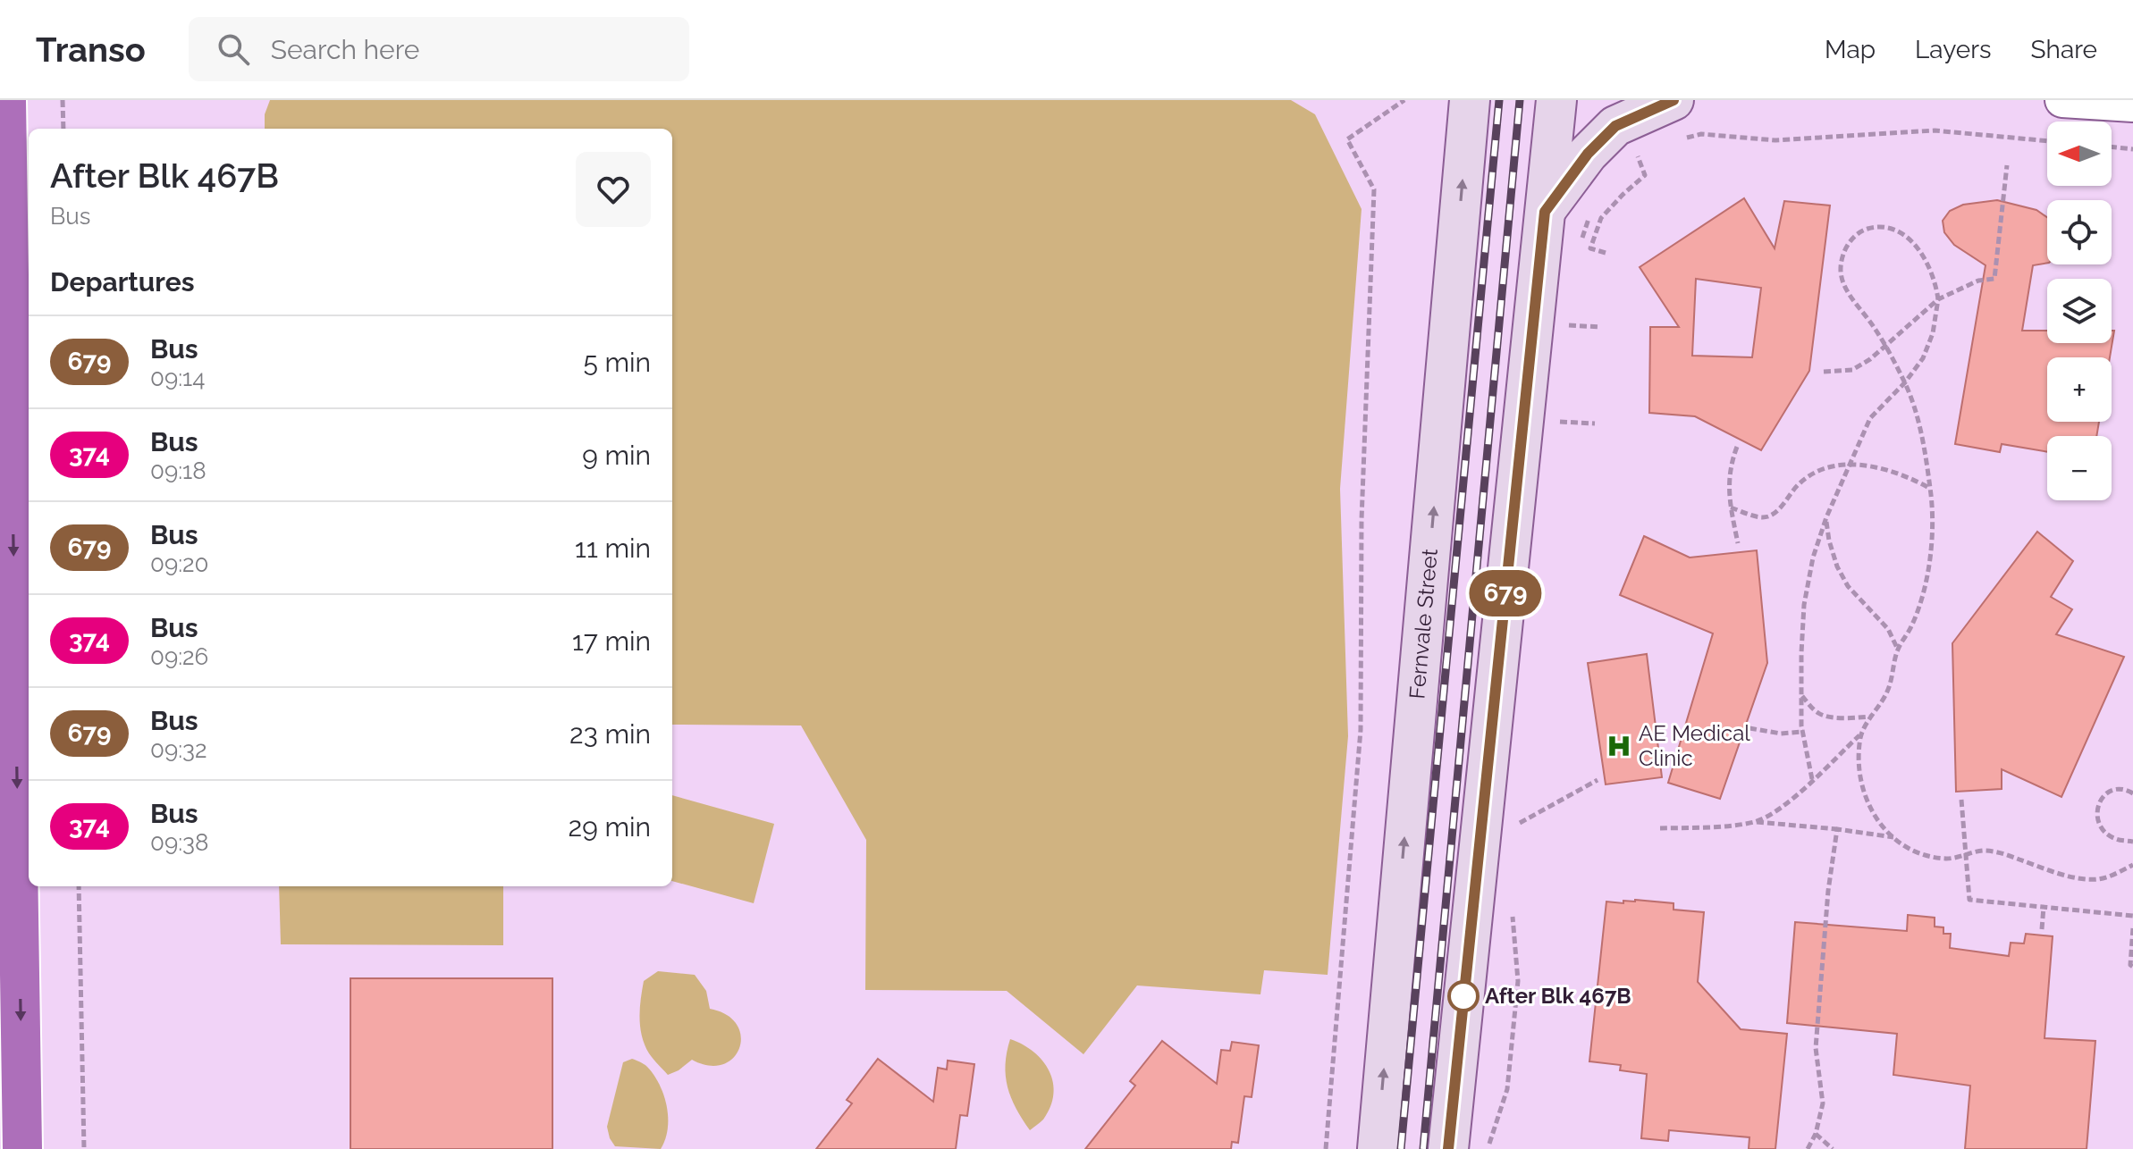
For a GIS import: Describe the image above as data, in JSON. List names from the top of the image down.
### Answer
{
  "streets": {
    "street": ["Fernvale Street"]
  },
  "places": {
    "hospital": ["AE Medical Clinic"],
    "other": ["After Blk 467B"]
  },
  "lines": ["bus line 679"],
  "north": "left",
  "page": {
    "header": "Transo",
    "search": "Search here",
    "nav": ["Map", "Layers", "Share"],
    "on_map": "679",
    "map_buttons": ["+", "−"],
    "heading": [
      ["After Blk 467B", "Bus"],
      "Departures"
    ],
    "list": [
      {
        "mark": "679",
        "name": "Bus",
        "note": "09:14",
        "value": "5 min"
      },
      {
        "mark": "374",
        "name": "Bus",
        "note": "09:18",
        "value": "9 min"
      },
      {
        "mark": "679",
        "name": "Bus",
        "note": "09:20",
        "value": "11 min"
      },
      {
        "mark": "374",
        "name": "Bus",
        "note": "09:26",
        "value": "17 min"
      },
      {
        "mark": "679",
        "name": "Bus",
        "note": "09:32",
        "value": "23 min"
      },
      {
        "mark": "374",
        "name": "Bus",
        "note": "09:38",
        "value": "29 min"
      }
    ]
  }
}
